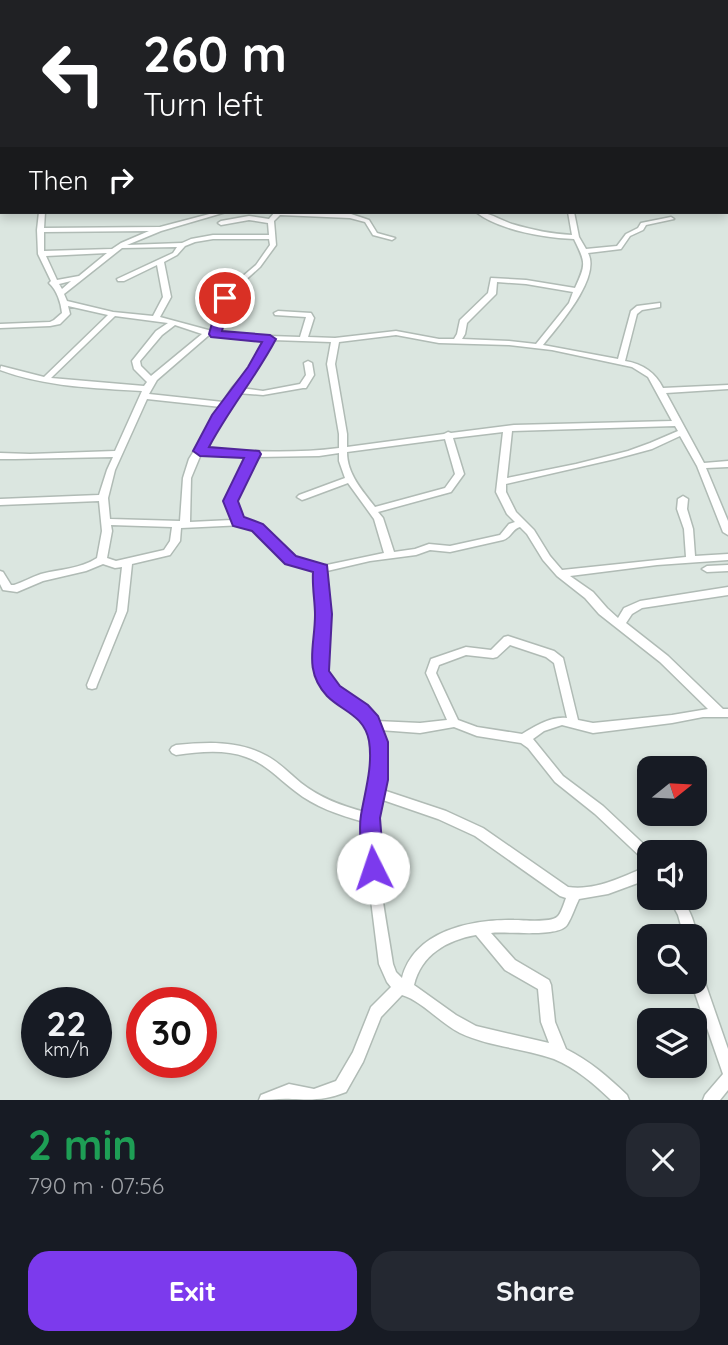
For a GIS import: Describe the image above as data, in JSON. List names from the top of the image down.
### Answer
{
  "north": "right",
  "page": {
    "turn": ["260 m", "Turn left"],
    "then": "Then",
    "speed": "22 km/h",
    "limit": "30",
    "heading": ["2 min", "790 m · 07:56"],
    "buttons": ["Exit", "Share"]
  }
}
